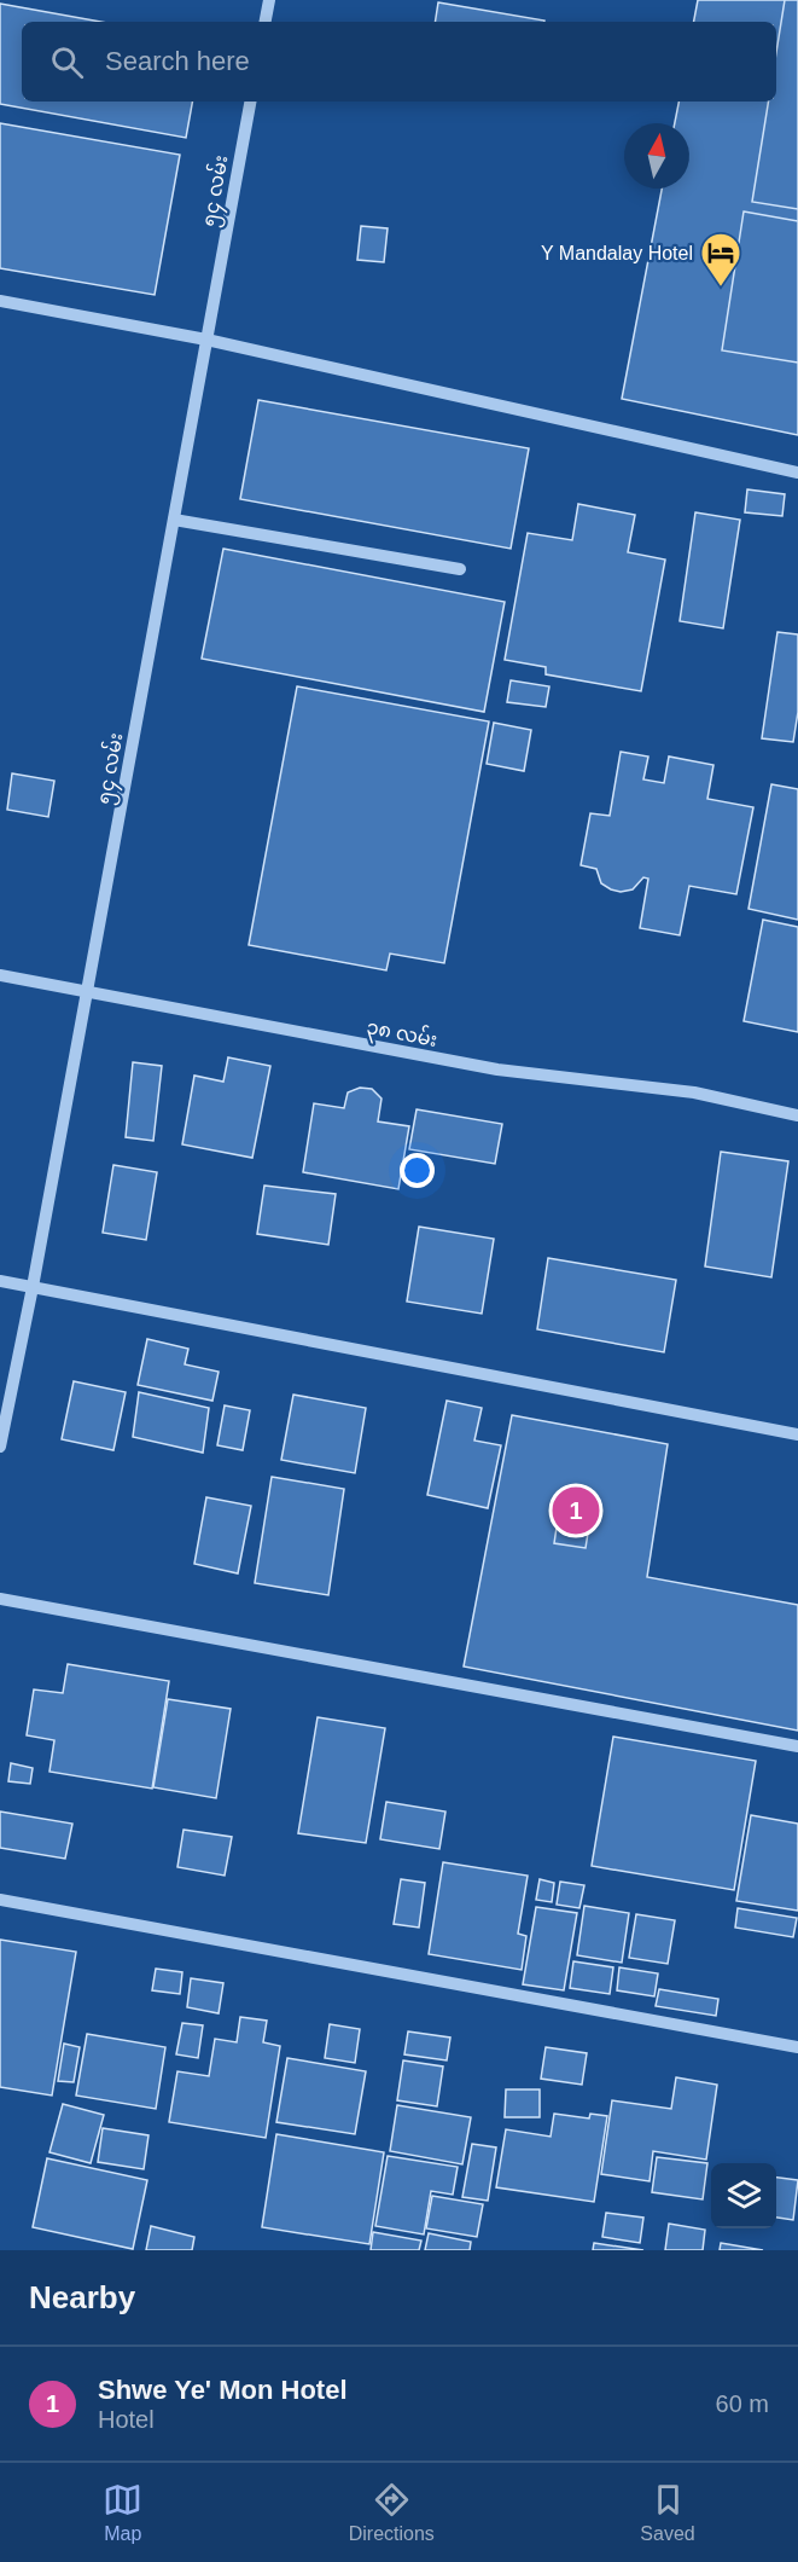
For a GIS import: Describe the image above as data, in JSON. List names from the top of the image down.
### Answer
{
  "streets": {
    "street": ["၅၄ လမ်း", "၃၈ လမ်း"]
  },
  "crossings": [
    ["၅၄ လမ်း", "၃၈ လမ်း"]
  ],
  "places": {
    "hotel": ["Y Mandalay Hotel"]
  },
  "north": "top",
  "page": {
    "search": "Search here",
    "pins": "1",
    "heading": "Nearby",
    "list": [
      {
        "mark": "1",
        "name": "Shwe Ye' Mon Hotel",
        "note": "Hotel",
        "value": "60 m"
      }
    ],
    "nav": ["Map", "Directions", "Saved"]
  }
}
